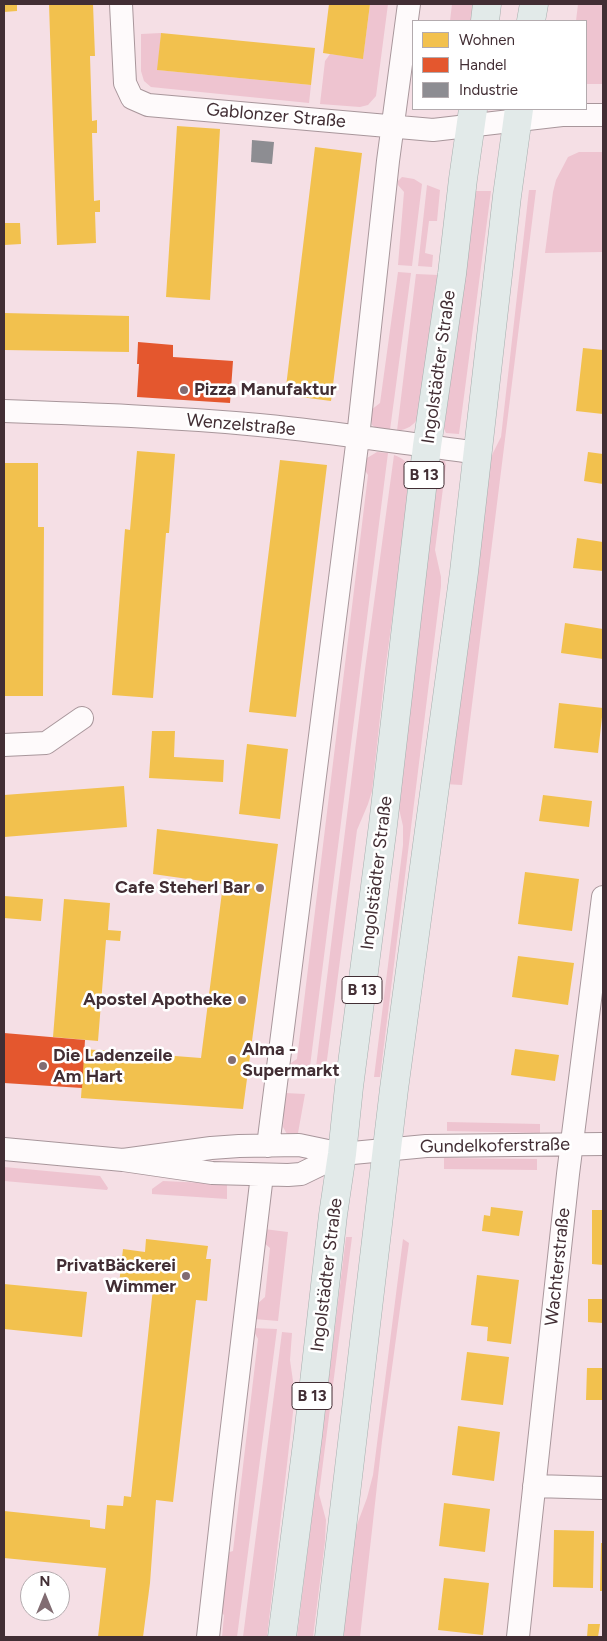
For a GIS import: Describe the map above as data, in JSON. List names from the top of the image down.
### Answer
{
  "streets": {
    "main road": ["Ingolstädter Straße", "B 13"],
    "street": [
      "Gablonzer Straße",
      "Wenzelstraße",
      "Gundelkoferstraße",
      "Wachterstraße"
    ]
  },
  "crossings": [
    ["Gablonzer Straße", "Ingolstädter Straße"],
    ["Gablonzer Straße", "B 13"],
    ["Ingolstädter Straße", "Wenzelstraße"],
    ["Ingolstädter Straße", "Gundelkoferstraße"],
    ["Wenzelstraße", "B 13"],
    ["B 13", "Gundelkoferstraße"],
    ["Gundelkoferstraße", "Wachterstraße"]
  ],
  "places": [
    "Pizza Manufaktur",
    "Cafe Steherl Bar",
    "Apostel Apotheke",
    "Alma - Supermarkt",
    "Die Ladenzeile Am Hart",
    "PrivatBäckerei Wimmer"
  ],
  "legend": ["Wohnen", "Handel", "Industrie"],
  "north": "top"
}
